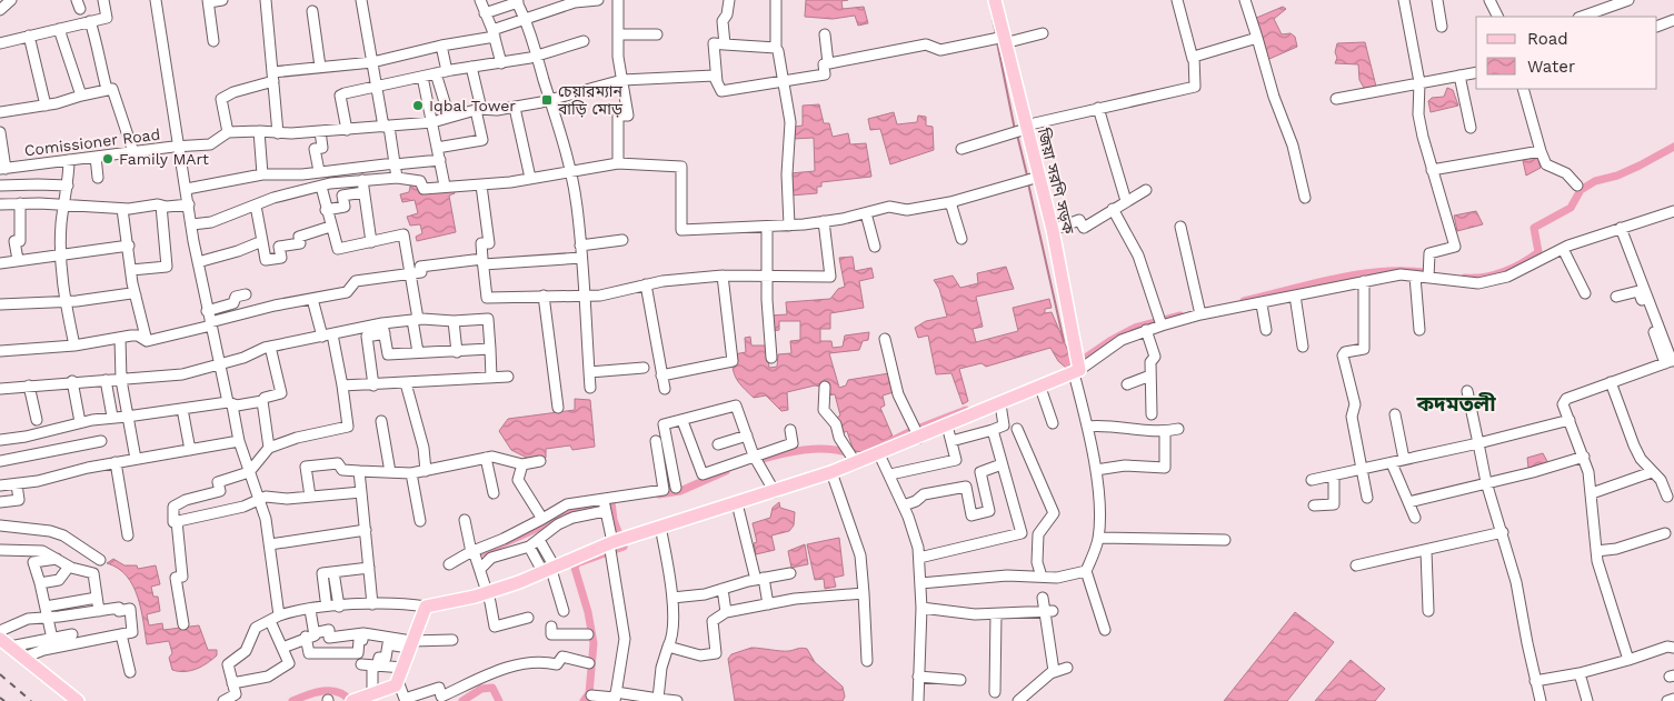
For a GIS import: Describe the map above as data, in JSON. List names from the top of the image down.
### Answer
{
  "streets": {
    "main road": ["জিয়া সরণি সড়ক"],
    "street": ["Comissioner Road"]
  },
  "districts": ["কদমতলী"],
  "places": {
    "transit": ["চেয়ারম্যান বাড়ি মোড়"],
    "other": ["Iqbal Tower", "Family MArt"]
  },
  "legend": ["Road", "Water"]
}
